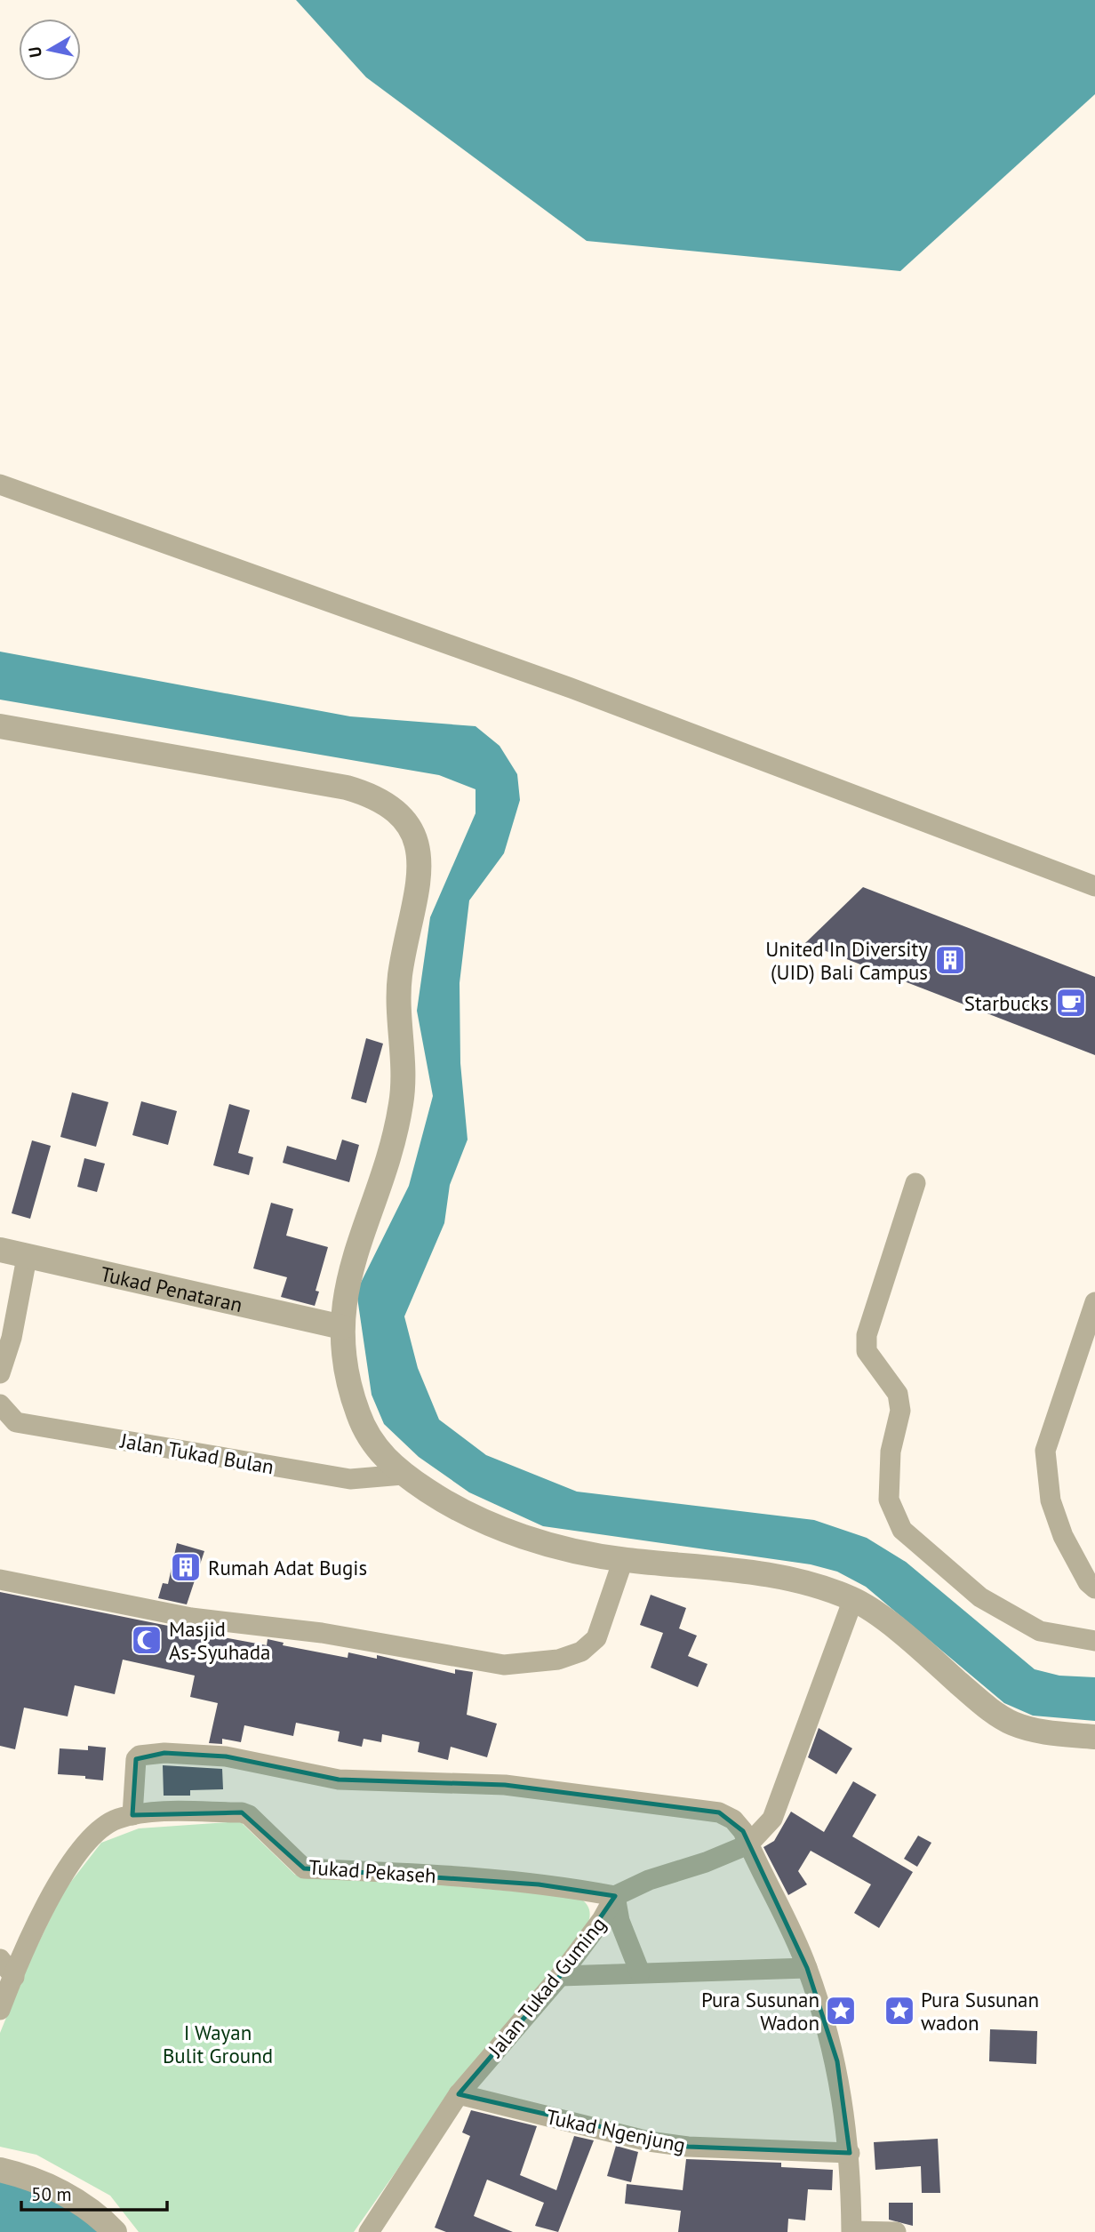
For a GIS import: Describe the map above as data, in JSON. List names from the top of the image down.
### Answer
{
  "streets": {
    "street": [
      "Tukad Penataran",
      "Jalan Tukad Bulan",
      "Tukad Pekaseh",
      "Jalan Tukad Guming",
      "Tukad Ngenjung"
    ]
  },
  "crossings": [
    ["Tukad Pekaseh", "Jalan Tukad Guming"],
    ["Jalan Tukad Guming", "Tukad Ngenjung"]
  ],
  "parks": ["I Wayan Bulit Ground"],
  "places": {
    "building": ["United In Diversity (UID) Bali Campus", "Rumah Adat Bugis"],
    "cafe": ["Starbucks"],
    "mosque": ["Masjid As-Syuhada"],
    "place": ["Pura Susunan Wadon", "Pura Susunan wadon"]
  },
  "scale_bar": "50 m",
  "north": "left"
}
